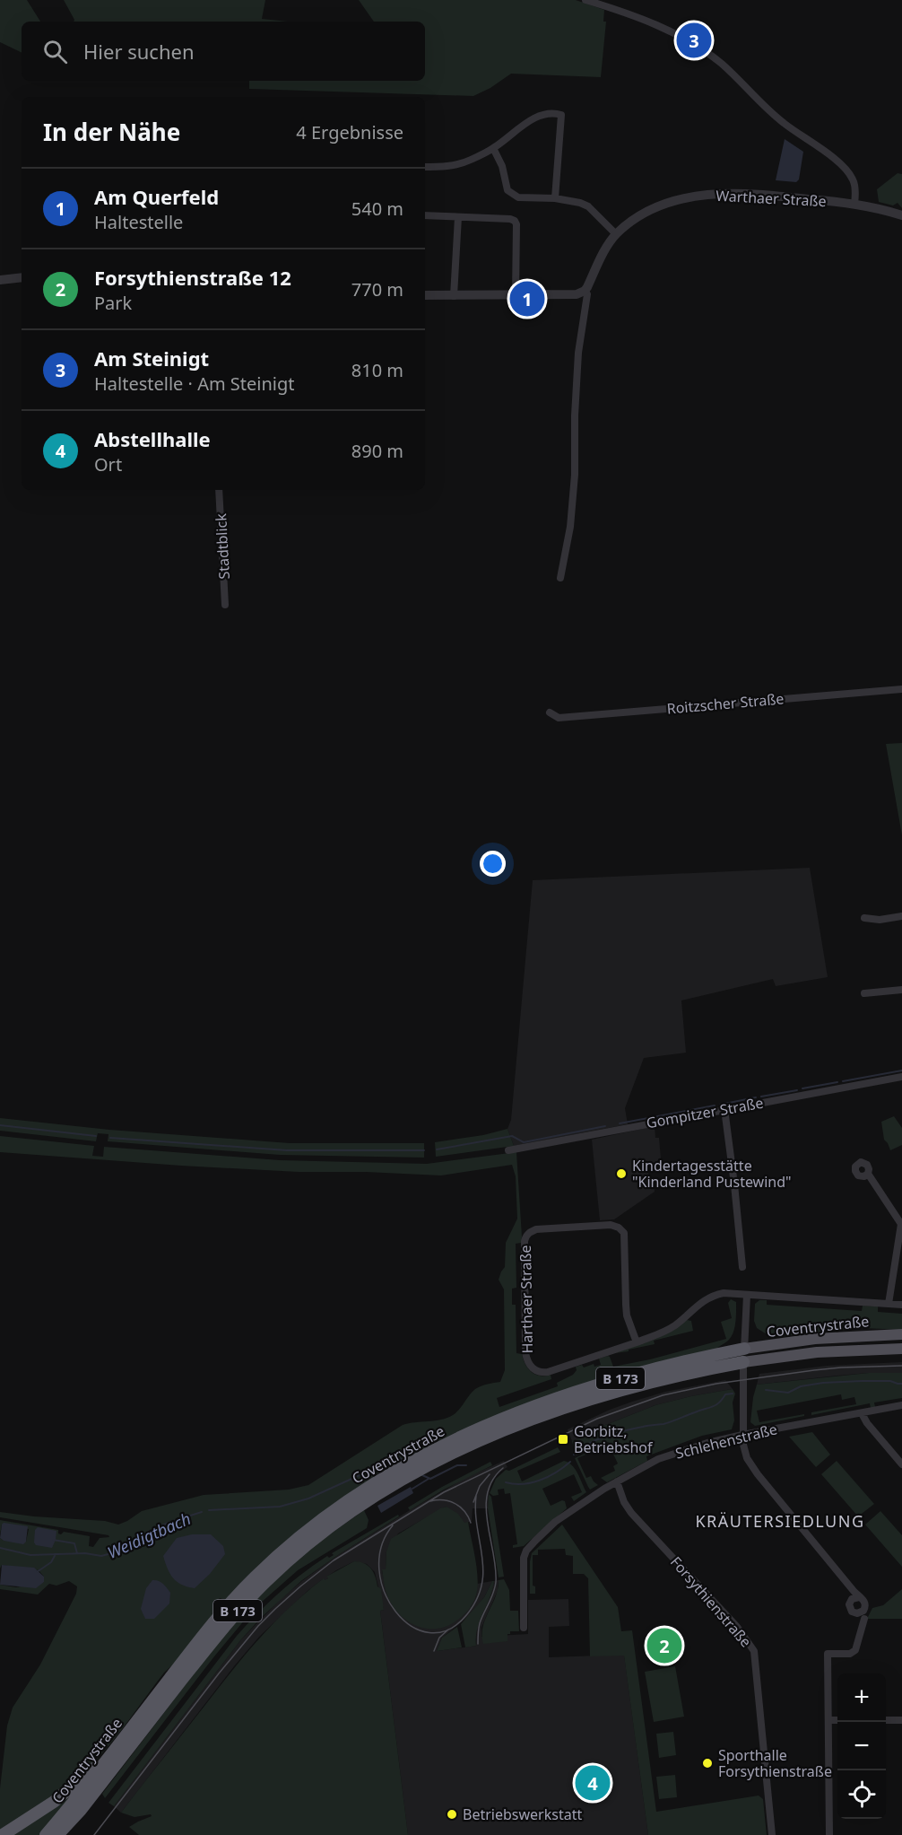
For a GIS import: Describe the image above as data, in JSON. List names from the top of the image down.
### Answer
{
  "streets": {
    "highway": ["Coventrystraße", "B 173"],
    "street": [
      "Warthaer Straße",
      "Stadtblick",
      "Roitzscher Straße",
      "Gompitzer Straße",
      "Harthaer Straße",
      "Schlehenstraße",
      "Forsythienstraße"
    ]
  },
  "crossings": [
    ["Schlehenstraße", "Forsythienstraße"]
  ],
  "districts": ["KRÄUTERSIEDLUNG"],
  "water": ["Weidigtbach"],
  "places": {
    "other": ["Kindertagesstätte \"Kinderland Pustewind\"", "Sporthalle Forsythienstraße", "Betriebswerkstatt"],
    "transit": ["Gorbitz, Betriebshof"]
  },
  "page": {
    "pins": [
      "3",
      "1",
      "2",
      "4"
    ],
    "search": "Hier suchen",
    "heading": ["In der Nähe", "4 Ergebnisse"],
    "list": [
      {
        "mark": "1",
        "name": "Am Querfeld",
        "note": "Haltestelle",
        "value": "540 m"
      },
      {
        "mark": "2",
        "name": "Forsythienstraße 12",
        "note": "Park",
        "value": "770 m"
      },
      {
        "mark": "3",
        "name": "Am Steinigt",
        "note": "Haltestelle · Am Steinigt",
        "value": "810 m"
      },
      {
        "mark": "4",
        "name": "Abstellhalle",
        "note": "Ort",
        "value": "890 m"
      }
    ],
    "map_buttons": ["+", "−"]
  }
}
